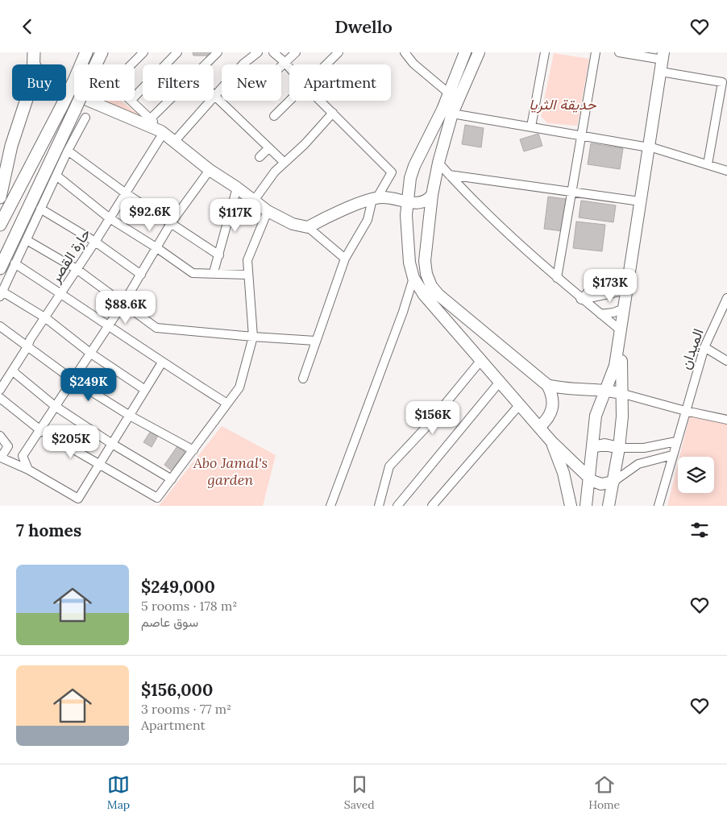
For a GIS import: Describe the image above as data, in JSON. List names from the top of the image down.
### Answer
{
  "streets": {
    "street": ["حارة القصر", "الميدان"]
  },
  "parks": ["حديقة الثريا", "Abo Jamal's garden"],
  "page": {
    "header": "Dwello",
    "chip": [
      "Buy",
      "Rent",
      "Filters",
      "New",
      "Apartment"
    ],
    "price": [
      "$92.6K",
      "$117K",
      "$173K",
      "$88.6K",
      "$249K",
      "$156K",
      "$205K"
    ],
    "heading": "7 homes",
    "list": [
      {
        "name": "$249,000",
        "note": "5 rooms · 178 m² · سوق عاصم"
      },
      {
        "name": "$156,000",
        "note": "3 rooms · 77 m² · Apartment"
      }
    ],
    "tabs": ["Map", "Saved", "Home"]
  }
}
